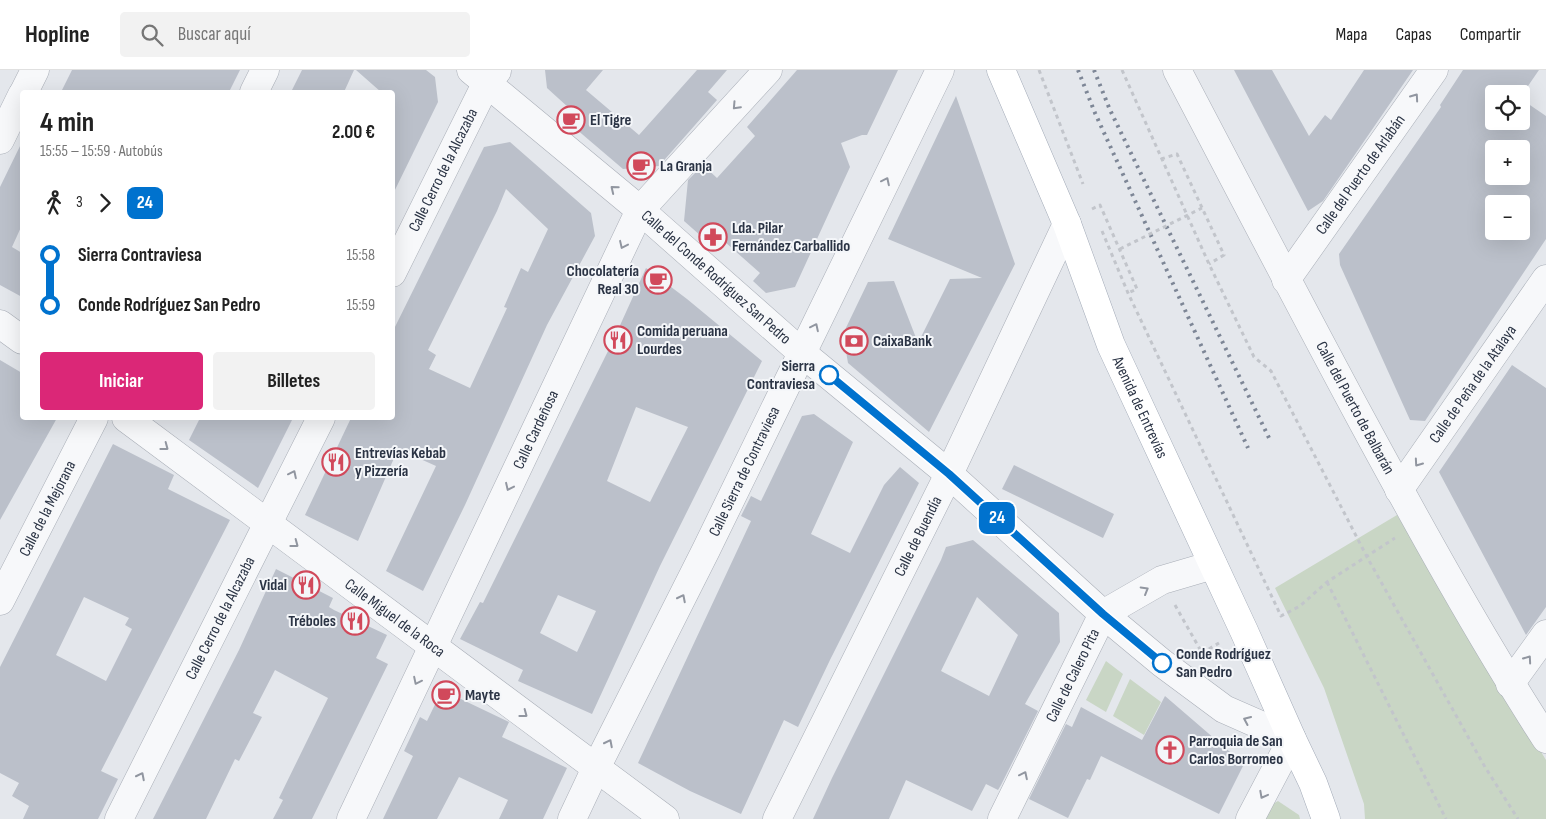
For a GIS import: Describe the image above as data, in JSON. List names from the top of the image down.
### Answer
{
  "streets": {
    "main road": ["Avenida de Entrevías"],
    "street": [
      "Calle Cerro de la Alcazaba",
      "Calle del Puerto de Arlabán",
      "Calle del Conde Rodríguez San Pedro",
      "Calle de Peña de la Atalaya",
      "Calle del Puerto de Balbarán",
      "Calle Cardeñosa",
      "Calle Sierra de Contraviesa",
      "Calle de la Mejorana",
      "Calle de Buendía",
      "Calle Miguel de la Roca",
      "Calle de Calero Pita"
    ]
  },
  "crossings": [
    ["Calle Cerro de la Alcazaba", "Calle del Conde Rodríguez San Pedro"],
    ["Calle Cerro de la Alcazaba", "Calle Miguel de la Roca"],
    ["Calle del Puerto de Arlabán", "Calle del Puerto de Balbarán"],
    ["Calle del Conde Rodríguez San Pedro", "Avenida de Entrevías"],
    ["Calle del Conde Rodríguez San Pedro", "Calle Cardeñosa"],
    ["Calle del Conde Rodríguez San Pedro", "Calle Sierra de Contraviesa"],
    ["Calle del Conde Rodríguez San Pedro", "Calle de Buendía"],
    ["Calle del Conde Rodríguez San Pedro", "Calle de Calero Pita"],
    ["Calle de Peña de la Atalaya", "Calle del Puerto de Balbarán"],
    ["Avenida de Entrevías", "Calle de Buendía"],
    ["Avenida de Entrevías", "Calle de Calero Pita"],
    ["Calle Cardeñosa", "Calle Miguel de la Roca"],
    ["Calle Sierra de Contraviesa", "Calle Miguel de la Roca"]
  ],
  "one_way": [
    "Calle Cerro de la Alcazaba",
    "Calle del Puerto de Arlabán",
    "Calle del Conde Rodríguez San Pedro",
    "Calle de Peña de la Atalaya",
    "Calle Cardeñosa",
    "Calle Sierra de Contraviesa",
    "Calle Miguel de la Roca",
    "Calle de Calero Pita"
  ],
  "places": {
    "cafe": [
      "El Tigre",
      "La Granja",
      "Chocolatería Real 30",
      "Mayte"
    ],
    "pharmacy": ["Lda. Pilar Fernández Carballido"],
    "restaurant": [
      "Comida peruana Lourdes",
      "Entrevías Kebab y Pizzería",
      "Vidal",
      "Tréboles"
    ],
    "bank": ["CaixaBank"],
    "other": ["Sierra Contraviesa", "Conde Rodríguez San Pedro"],
    "church": ["Parroquia de San Carlos Borromeo"]
  },
  "lines": ["bus line 24"],
  "page": {
    "header": "Hopline",
    "search": "Buscar aquí",
    "nav": ["Mapa", "Capas", "Compartir"],
    "on_map": "24",
    "map_buttons": ["+", "−"],
    "heading": ["4 min", "15:55 – 15:59 · Autobús", "2.00 €"],
    "legs": ["3", "24"],
    "list": [
      {
        "name": "Sierra Contraviesa",
        "value": "15:58"
      },
      {
        "name": "Conde Rodríguez San Pedro",
        "value": "15:59"
      }
    ],
    "buttons": ["Iniciar", "Billetes"]
  }
}
